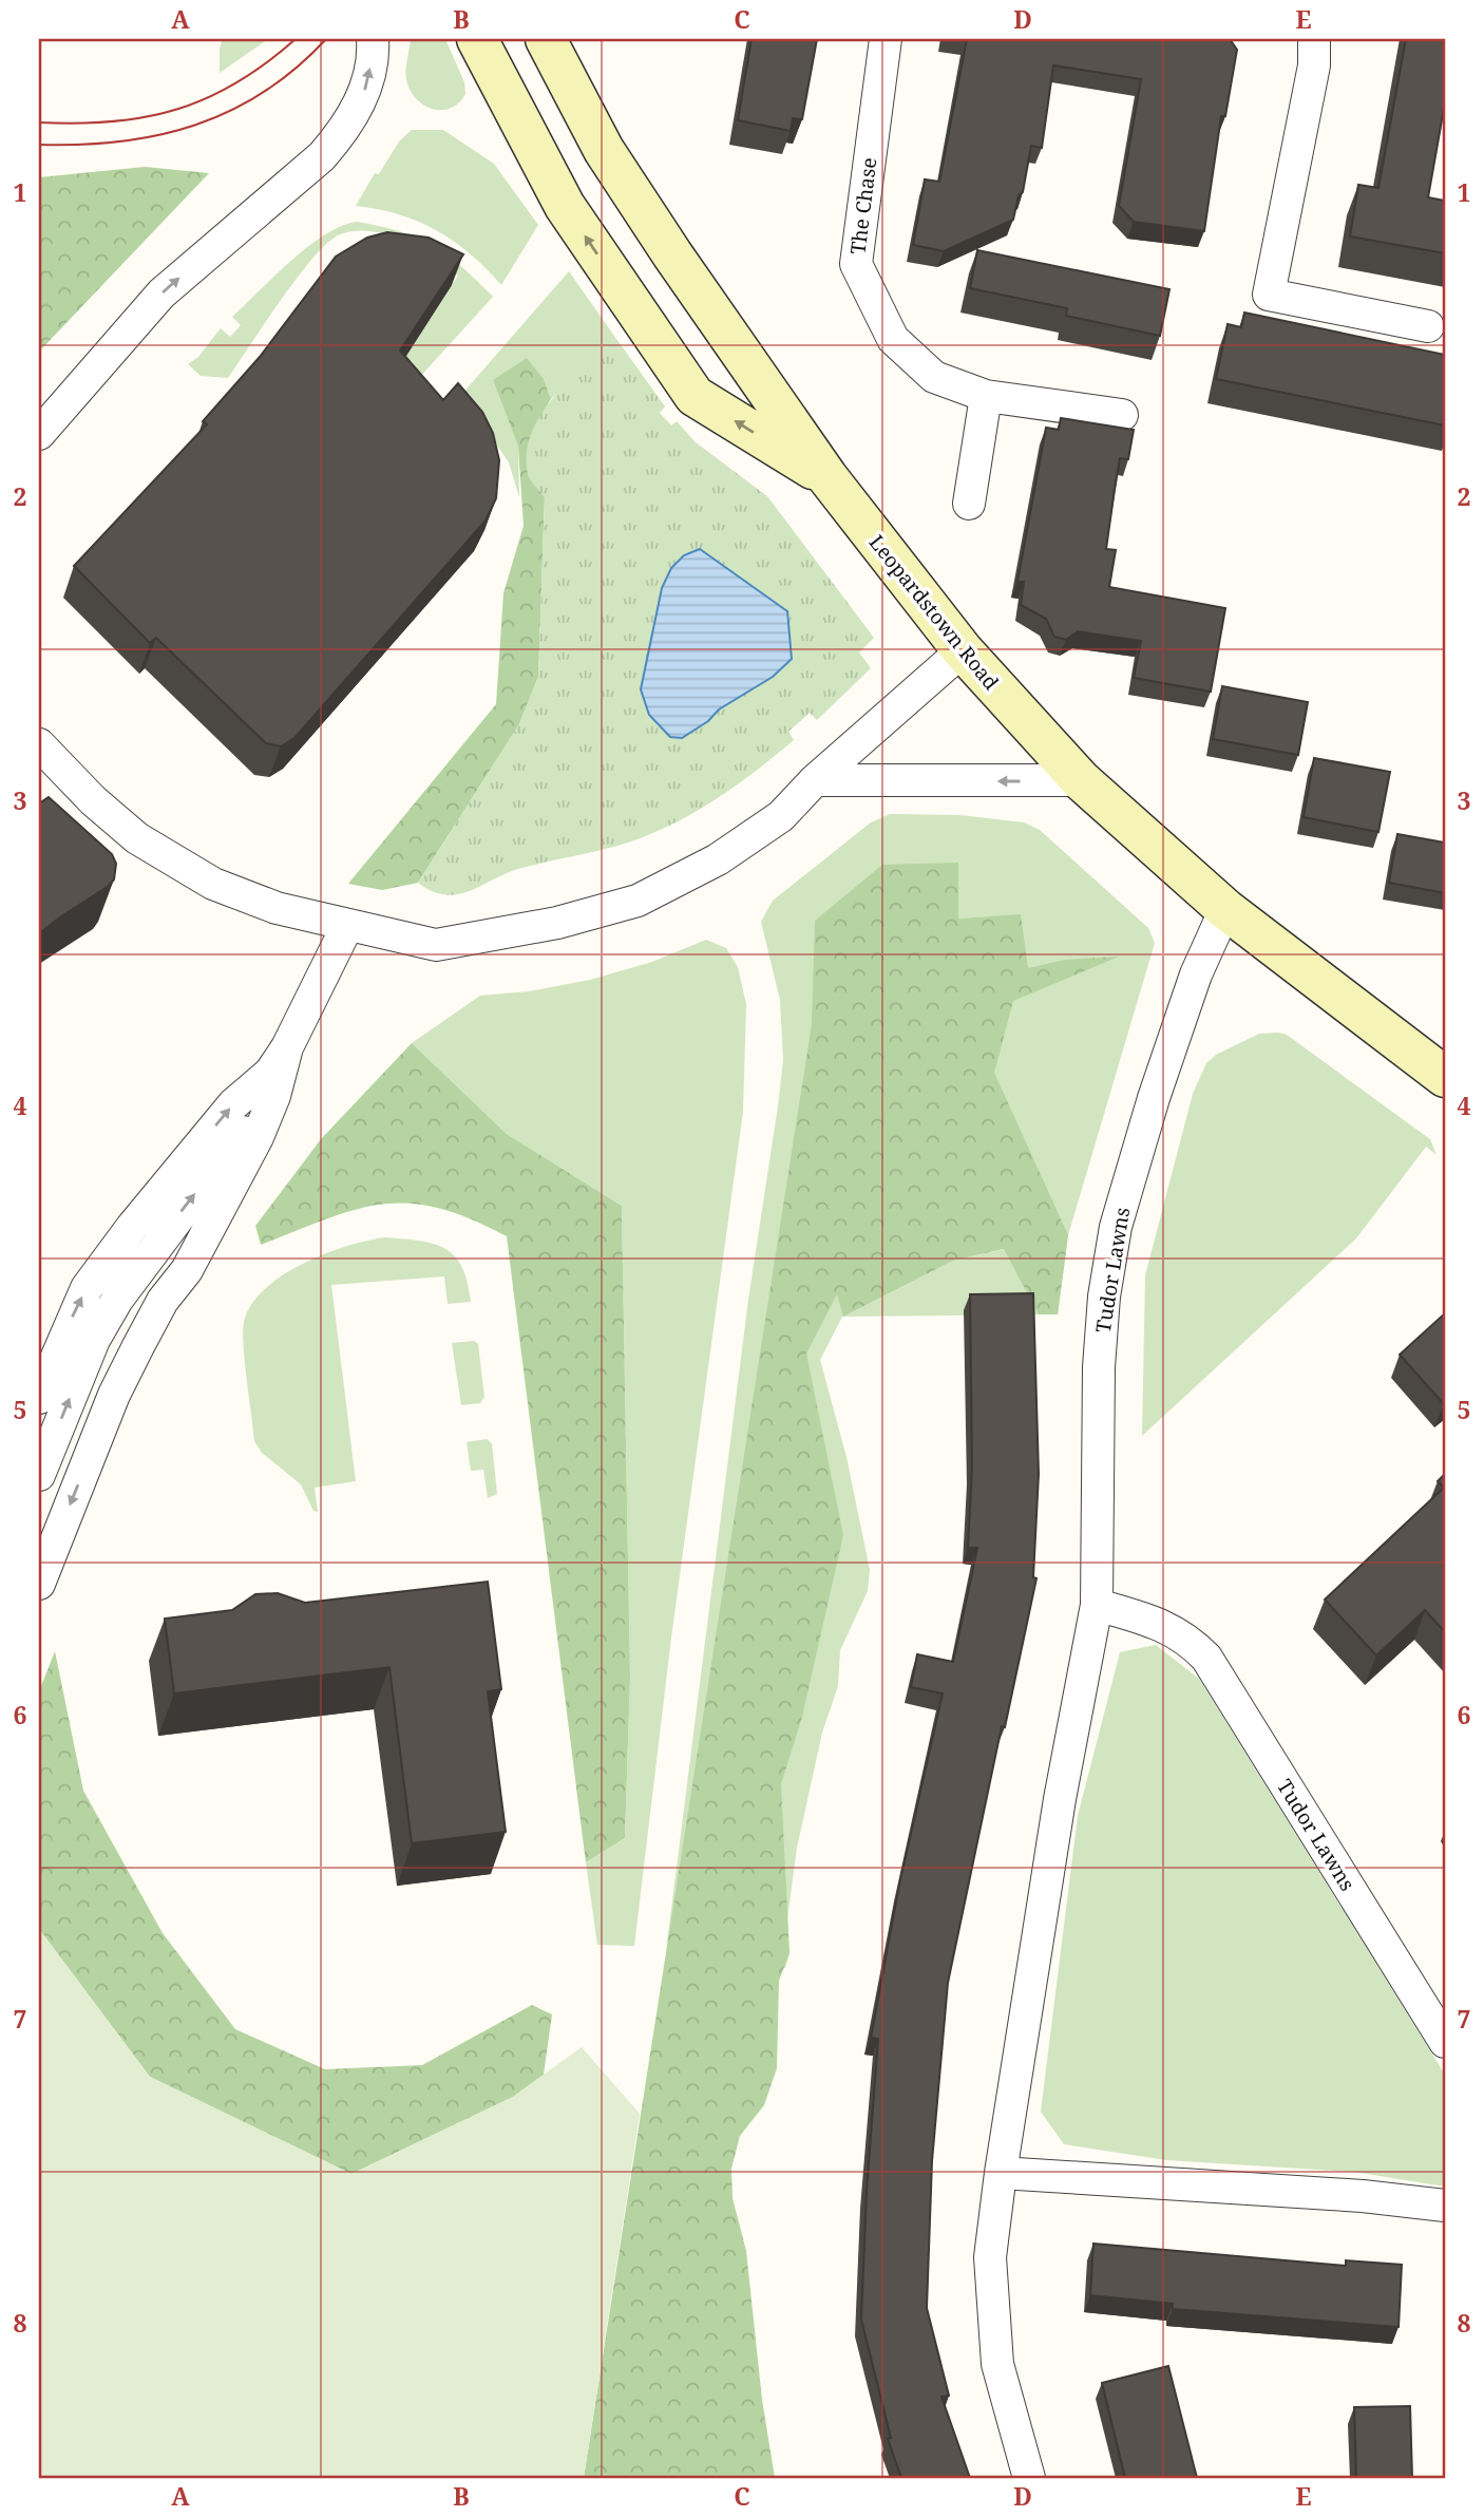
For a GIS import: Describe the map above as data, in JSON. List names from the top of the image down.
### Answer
{
  "streets": {
    "main road": ["Leopardstown Road"],
    "street": ["The Chase", "Tudor Lawns"]
  },
  "crossings": [
    ["Leopardstown Road", "Tudor Lawns"]
  ],
  "grid": {
    "columns": [
      "A",
      "B",
      "C",
      "D",
      "E"
    ],
    "rows": [
      "1",
      "2",
      "3",
      "4",
      "5",
      "6",
      "7",
      "8"
    ]
  }
}
